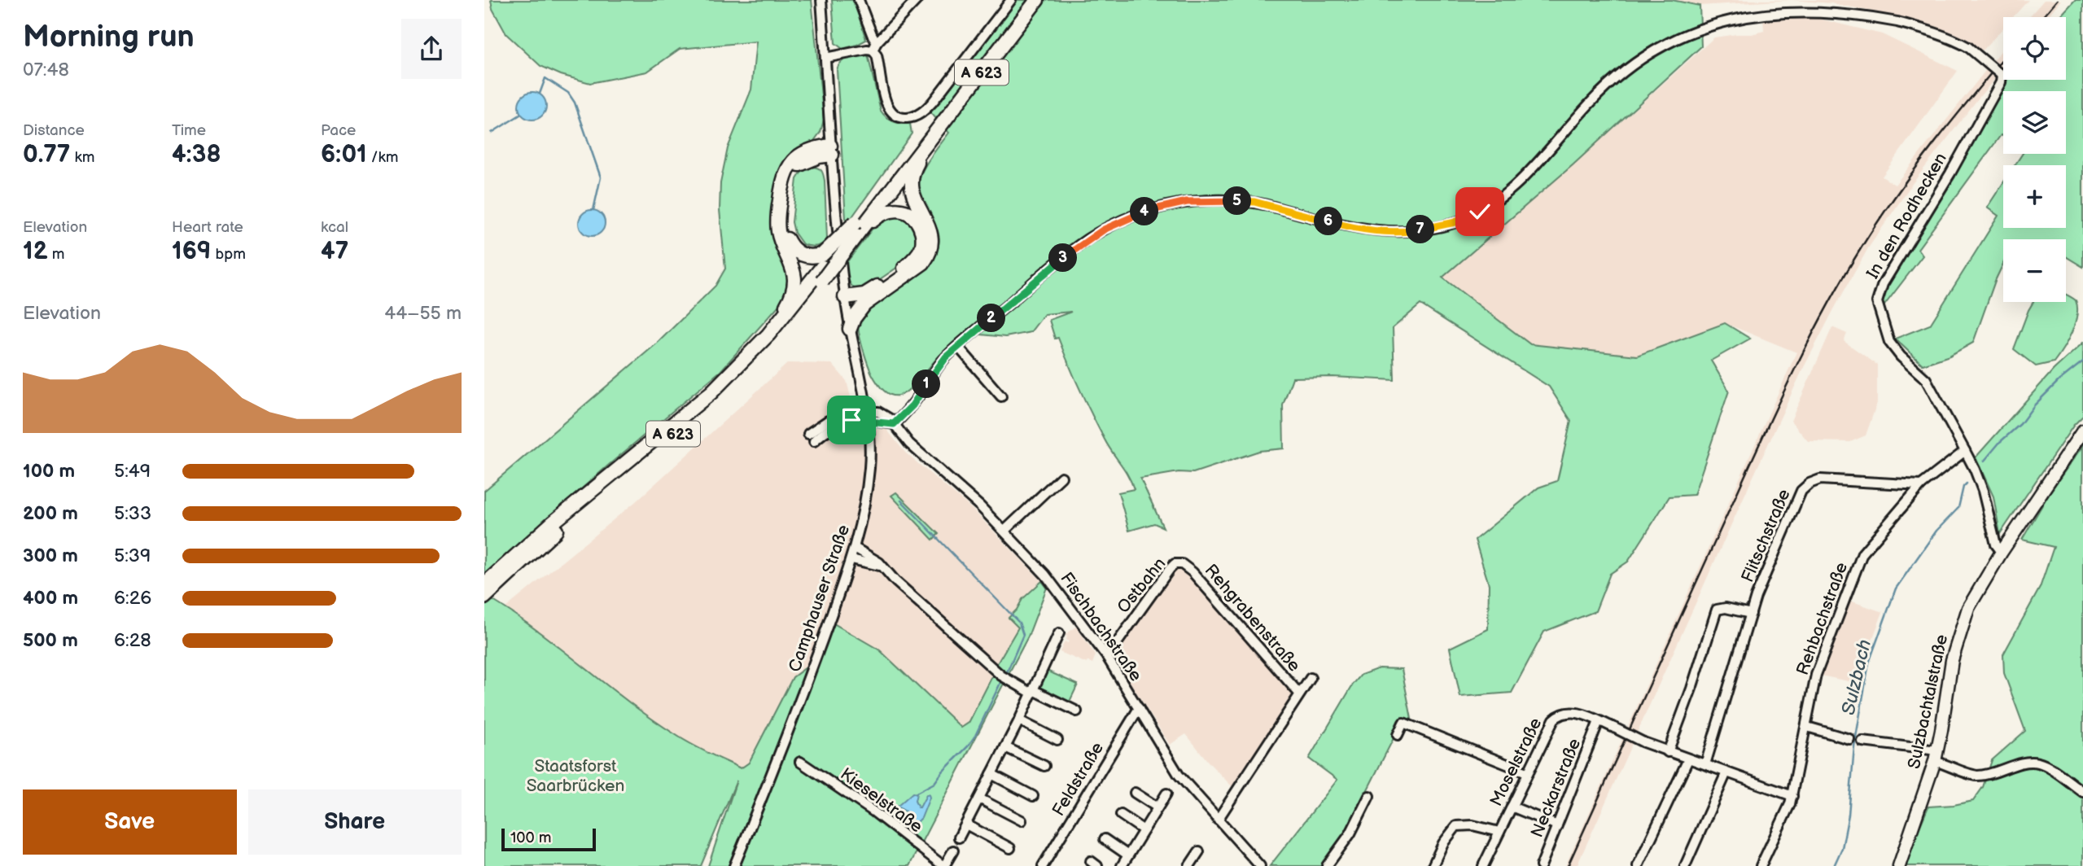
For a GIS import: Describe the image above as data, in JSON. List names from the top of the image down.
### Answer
{
  "streets": {
    "highway": ["A 623"],
    "main road": ["Sulzbachtalstraße"],
    "street": [
      "In den Rodhecken",
      "Flitschstraße",
      "Ostbahn",
      "Camphauser Straße",
      "Rehgrabenstraße",
      "Rehbachstraße",
      "Fischbachstraße",
      "Moselstraße",
      "Feldstraße",
      "Neckarstraße",
      "Kieselstraße"
    ]
  },
  "crossings": [
    ["In den Rodhecken", "Rehbachstraße"],
    ["In den Rodhecken", "Sulzbachtalstraße"],
    ["Flitschstraße", "Rehbachstraße"],
    ["Ostbahn", "Rehgrabenstraße"],
    ["Ostbahn", "Fischbachstraße"],
    ["Camphauser Straße", "Fischbachstraße"],
    ["Rehgrabenstraße", "Fischbachstraße"],
    ["Fischbachstraße", "Feldstraße"],
    ["Moselstraße", "Neckarstraße"]
  ],
  "water": ["Sulzbach"],
  "parks": ["Staatsforst Saarbrücken"],
  "scale_bar": "100 m",
  "page": {
    "heading": ["Morning run", "07:48"],
    "map_buttons": ["+", "−"],
    "stats": [
      ["Distance", "0.77 km"],
      ["Time", "4:38"],
      ["Pace", "6:01 /km"],
      ["Elevation", "12 m"],
      ["Heart rate", "169 bpm"],
      ["kcal", "47"]
    ],
    "pins": [
      "5",
      "4",
      "6",
      "7",
      "3",
      "2",
      "1"
    ],
    "chart": ["Elevation", "44–55 m"],
    "list": [
      {
        "name": "100 m",
        "note": "5:49"
      },
      {
        "name": "200 m",
        "note": "5:33"
      },
      {
        "name": "300 m",
        "note": "5:39"
      },
      {
        "name": "400 m",
        "note": "6:26"
      },
      {
        "name": "500 m",
        "note": "6:28"
      }
    ],
    "buttons": ["Save", "Share"],
    "scale": "100 m"
  }
}
